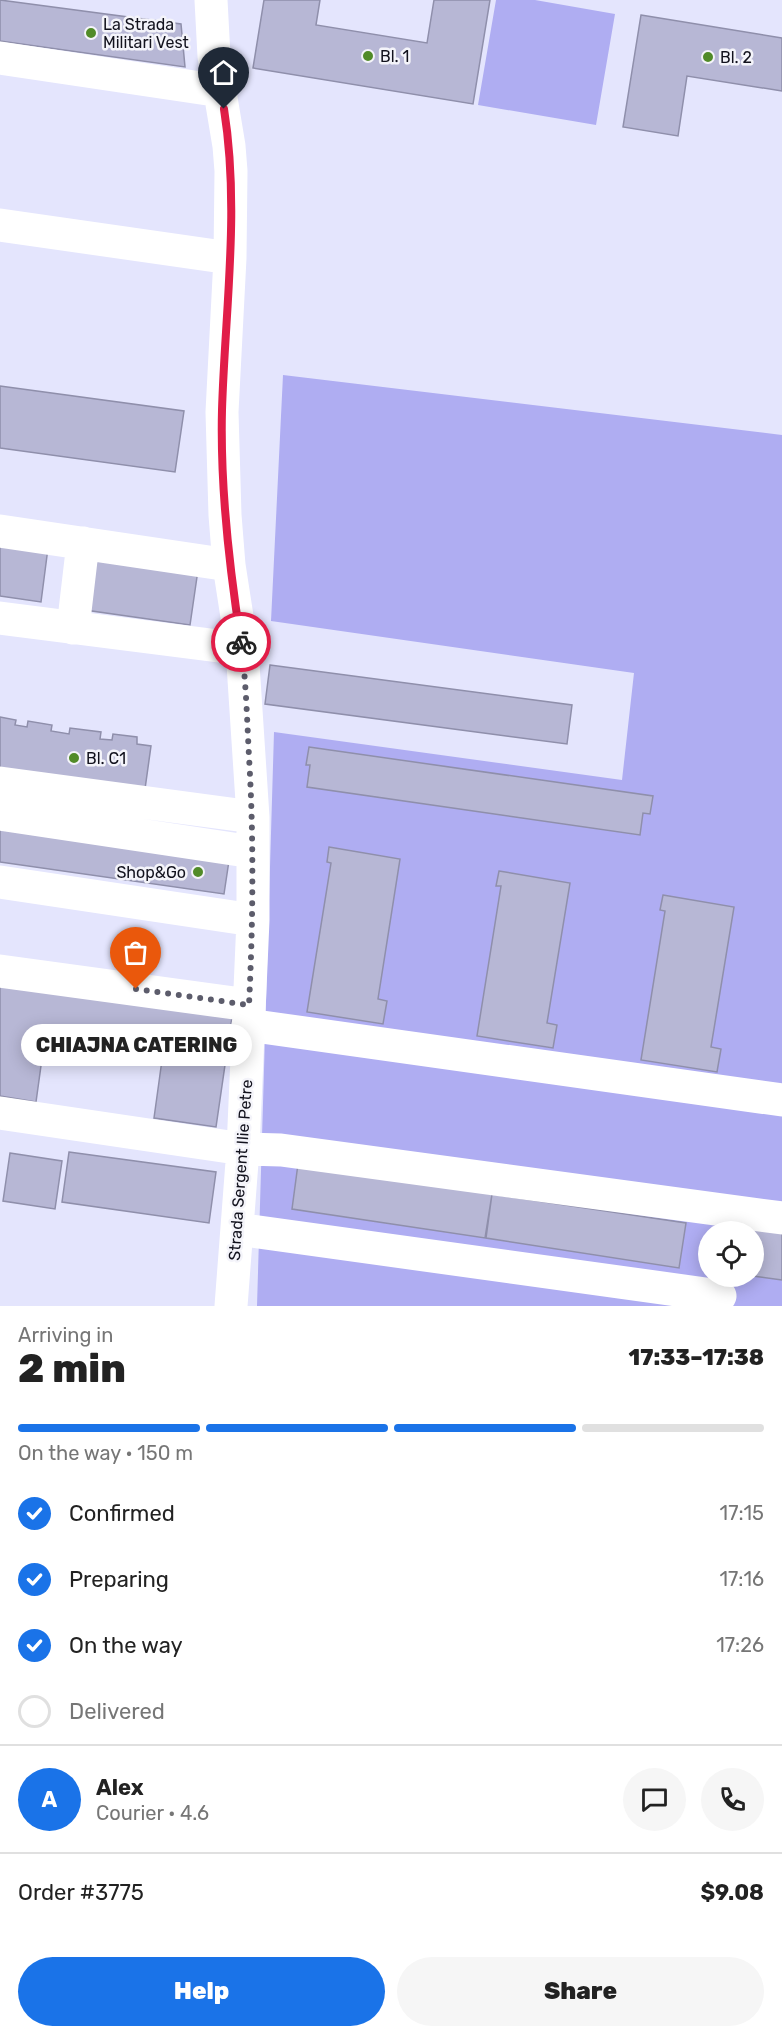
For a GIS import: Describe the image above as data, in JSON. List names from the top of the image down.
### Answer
{
  "streets": {
    "street": ["Strada Sergent Ilie Petre"]
  },
  "places": [
    "La Strada Militari Vest",
    "Bl. 1",
    "Bl. 2",
    "Bl. C1",
    "Shop&Go",
    "CHIAJNA CATERING"
  ],
  "page": {
    "bubble": "CHIAJNA CATERING",
    "heading": ["2 min", "Arriving in", "17:33–17:38"],
    "panel": [
      "Alex",
      "Courier · 4.6",
      "Order #3775",
      "$9.08"
    ],
    "bar": "On the way · 150 m",
    "list": [
      ["Confirmed", "17:15"],
      ["Preparing", "17:16"],
      ["On the way", "17:26"],
      "Delivered"
    ],
    "round": "A",
    "buttons": ["Help", "Share"]
  }
}
